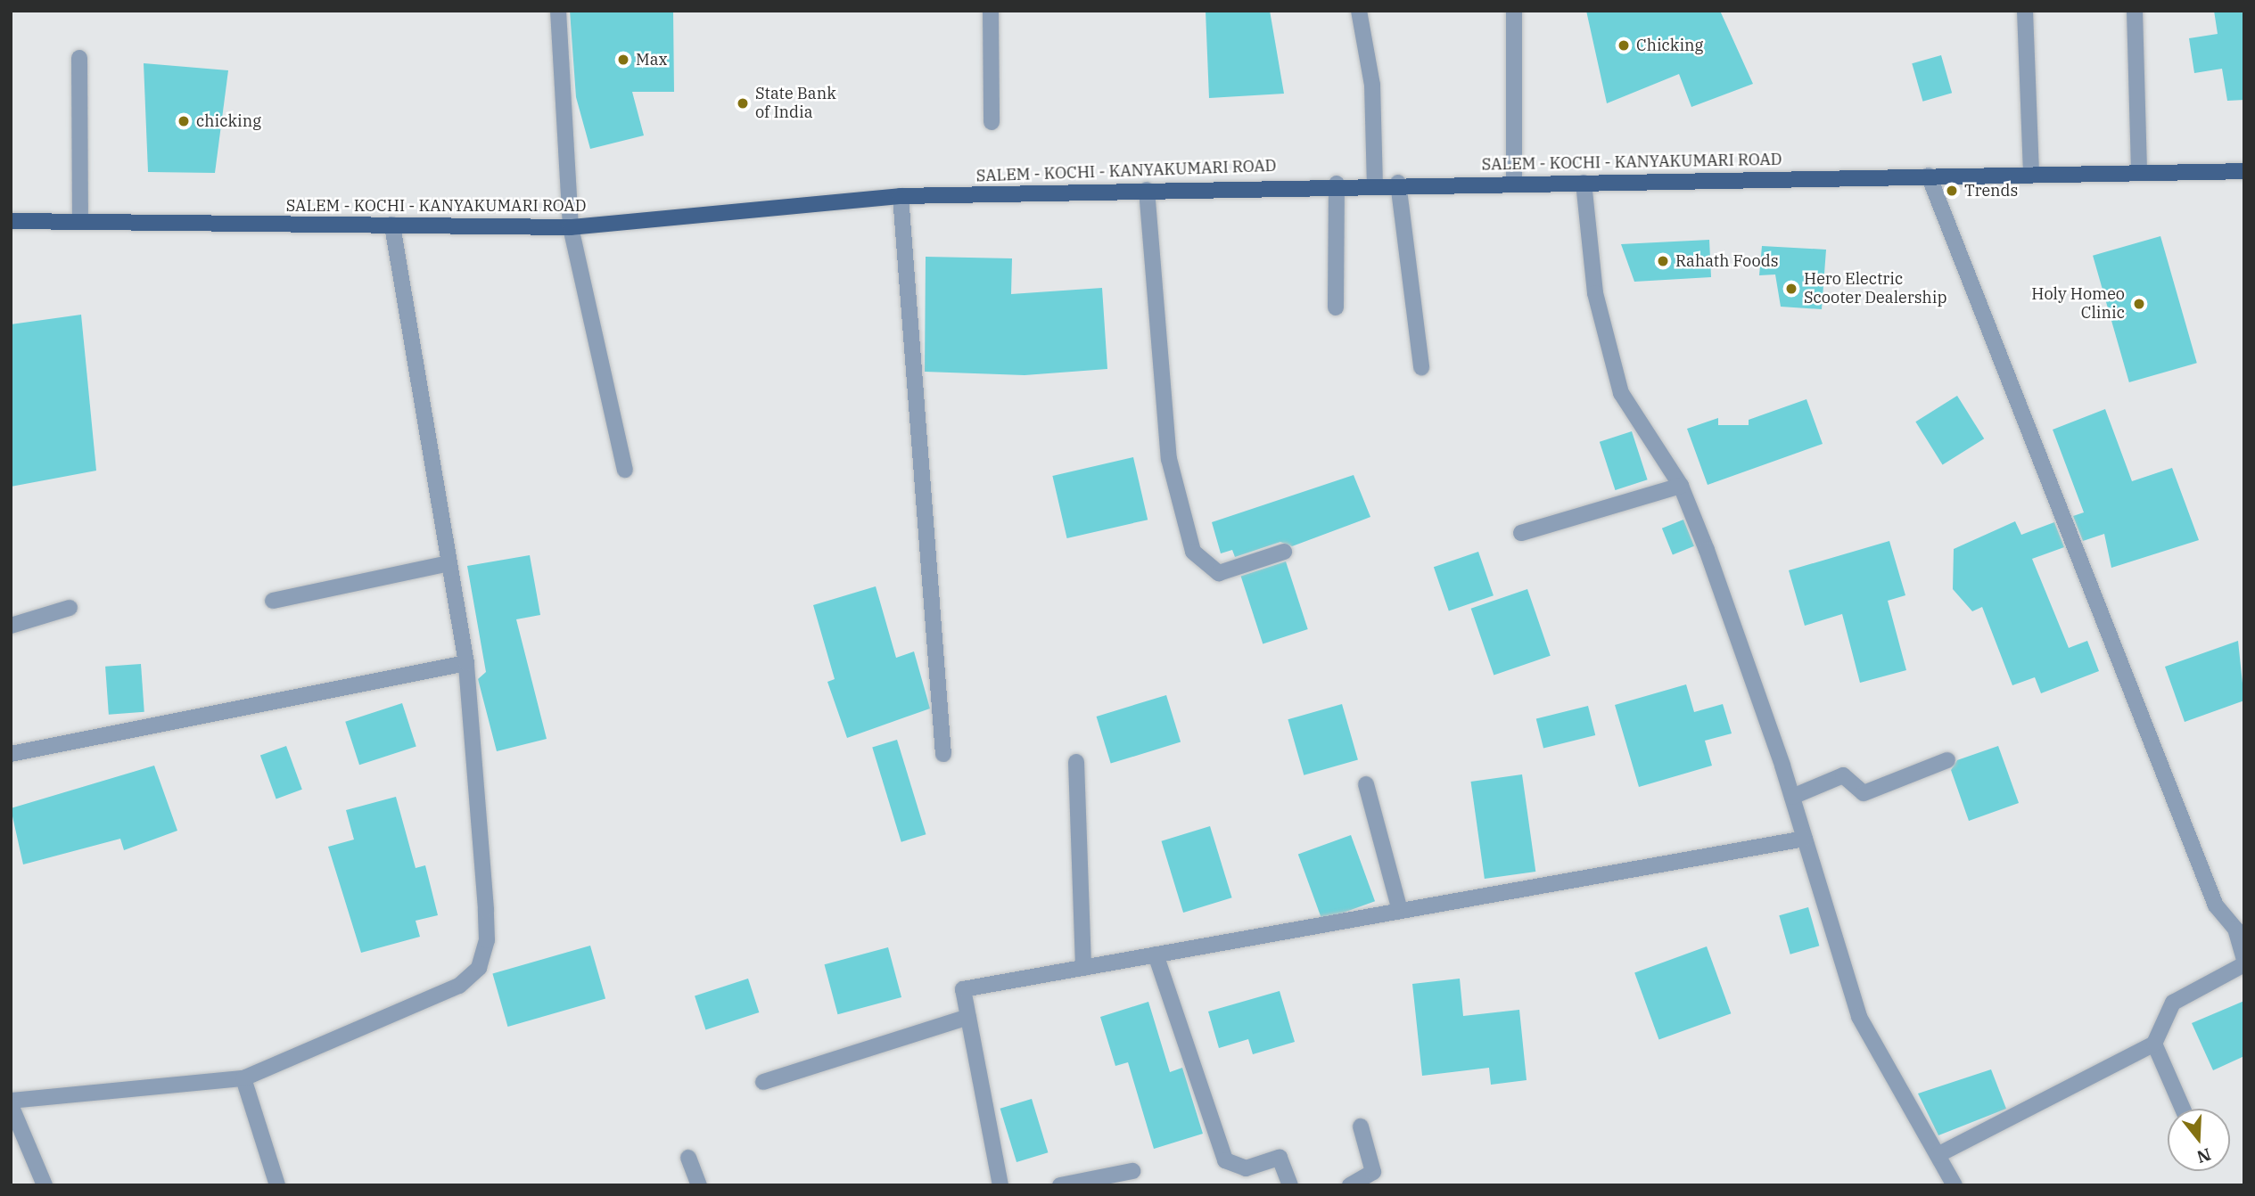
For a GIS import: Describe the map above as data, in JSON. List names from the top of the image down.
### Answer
{
  "streets": {
    "main road": ["SALEM - KOCHI - KANYAKUMARI ROAD"]
  },
  "places": [
    "Chicking",
    "Max",
    "State Bank of India",
    "chicking",
    "Trends",
    "Rahath Foods",
    "Hero Electric Scooter Dealership",
    "Holy Homeo Clinic"
  ],
  "north": "bottom"
}
